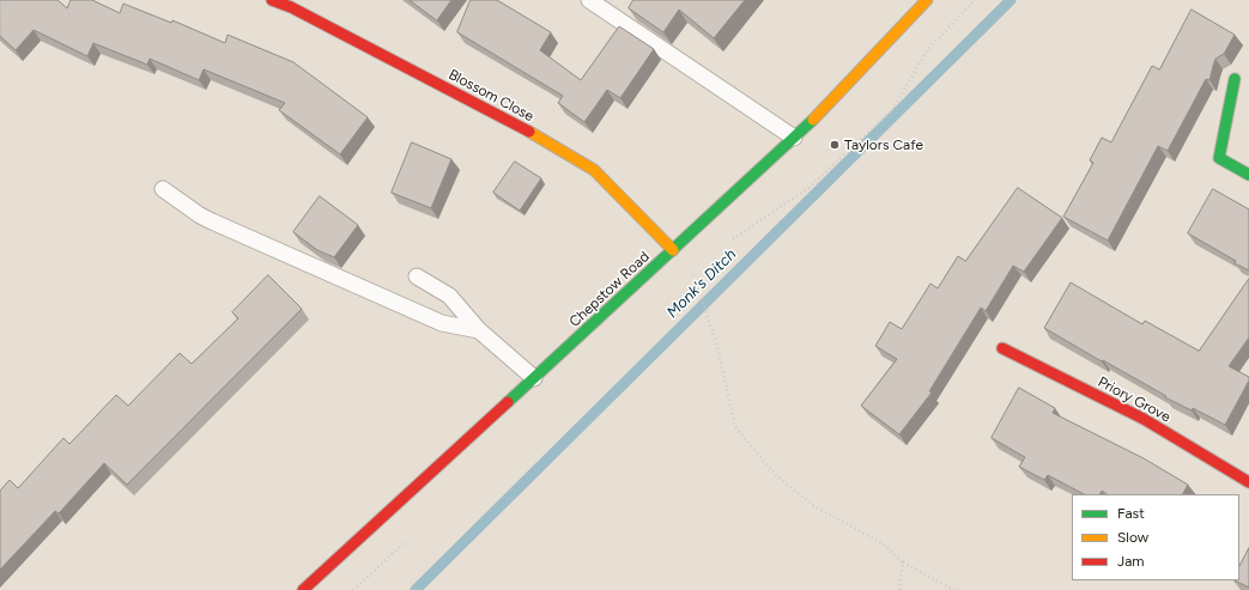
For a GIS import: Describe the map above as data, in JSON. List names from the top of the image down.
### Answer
{
  "streets": {
    "street": ["Blossom Close", "Chepstow Road", "Priory Grove"]
  },
  "crossings": [
    ["Blossom Close", "Chepstow Road"]
  ],
  "water": ["Monk's Ditch"],
  "places": ["Taylors Cafe"],
  "legend": ["Fast", "Slow", "Jam"]
}
